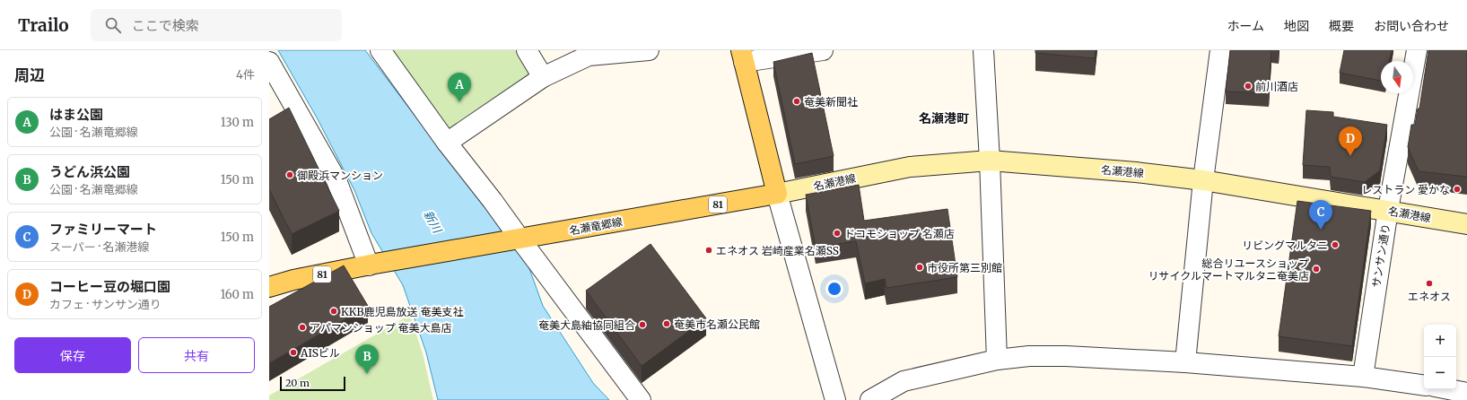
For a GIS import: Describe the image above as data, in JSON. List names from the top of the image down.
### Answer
{
  "streets": {
    "main road": ["名瀬港線", "81", "名瀬竜郷線"],
    "street": ["サンサン通り"]
  },
  "crossings": [
    ["名瀬港線", "名瀬竜郷線"],
    ["名瀬港線", "サンサン通り"]
  ],
  "districts": ["名瀬港町"],
  "water": ["新川"],
  "places": [
    "前川酒店",
    "奄美新聞社",
    "御殿浜マンション",
    "レストラン 愛かな",
    "ドコモショップ 名瀬店",
    "リビングマルタニ",
    "エネオス 岩崎産業名瀬SS",
    "市役所第三別館",
    "総合リユースショップ リサイクルマートマルタニ奄美店",
    "エネオス",
    "KKB鹿児島放送 奄美支社",
    "奄美市名瀬公民館",
    "奄美大島紬協同組合",
    "アパマンショップ 奄美大島店",
    "AISビル"
  ],
  "scale_bar": "20 m",
  "north": "bottom",
  "page": {
    "header": "Trailo",
    "search": "ここで検索",
    "nav": [
      "ホーム",
      "地図",
      "概要",
      "お問い合わせ"
    ],
    "heading": ["周辺", "4件"],
    "pins": [
      "A",
      "D",
      "C",
      "B"
    ],
    "list": [
      {
        "mark": "A",
        "name": "はま公園",
        "note": "公園 · 名瀬竜郷線",
        "value": "130 m"
      },
      {
        "mark": "B",
        "name": "うどん浜公園",
        "note": "公園 · 名瀬竜郷線",
        "value": "150 m"
      },
      {
        "mark": "C",
        "name": "ファミリーマート",
        "note": "スーパー · 名瀬港線",
        "value": "150 m"
      },
      {
        "mark": "D",
        "name": "コーヒー豆の堀口園",
        "note": "カフェ · サンサン通り",
        "value": "160 m"
      }
    ],
    "map_buttons": ["+", "−"],
    "buttons": ["保存", "共有"],
    "scale": "20 m"
  }
}
